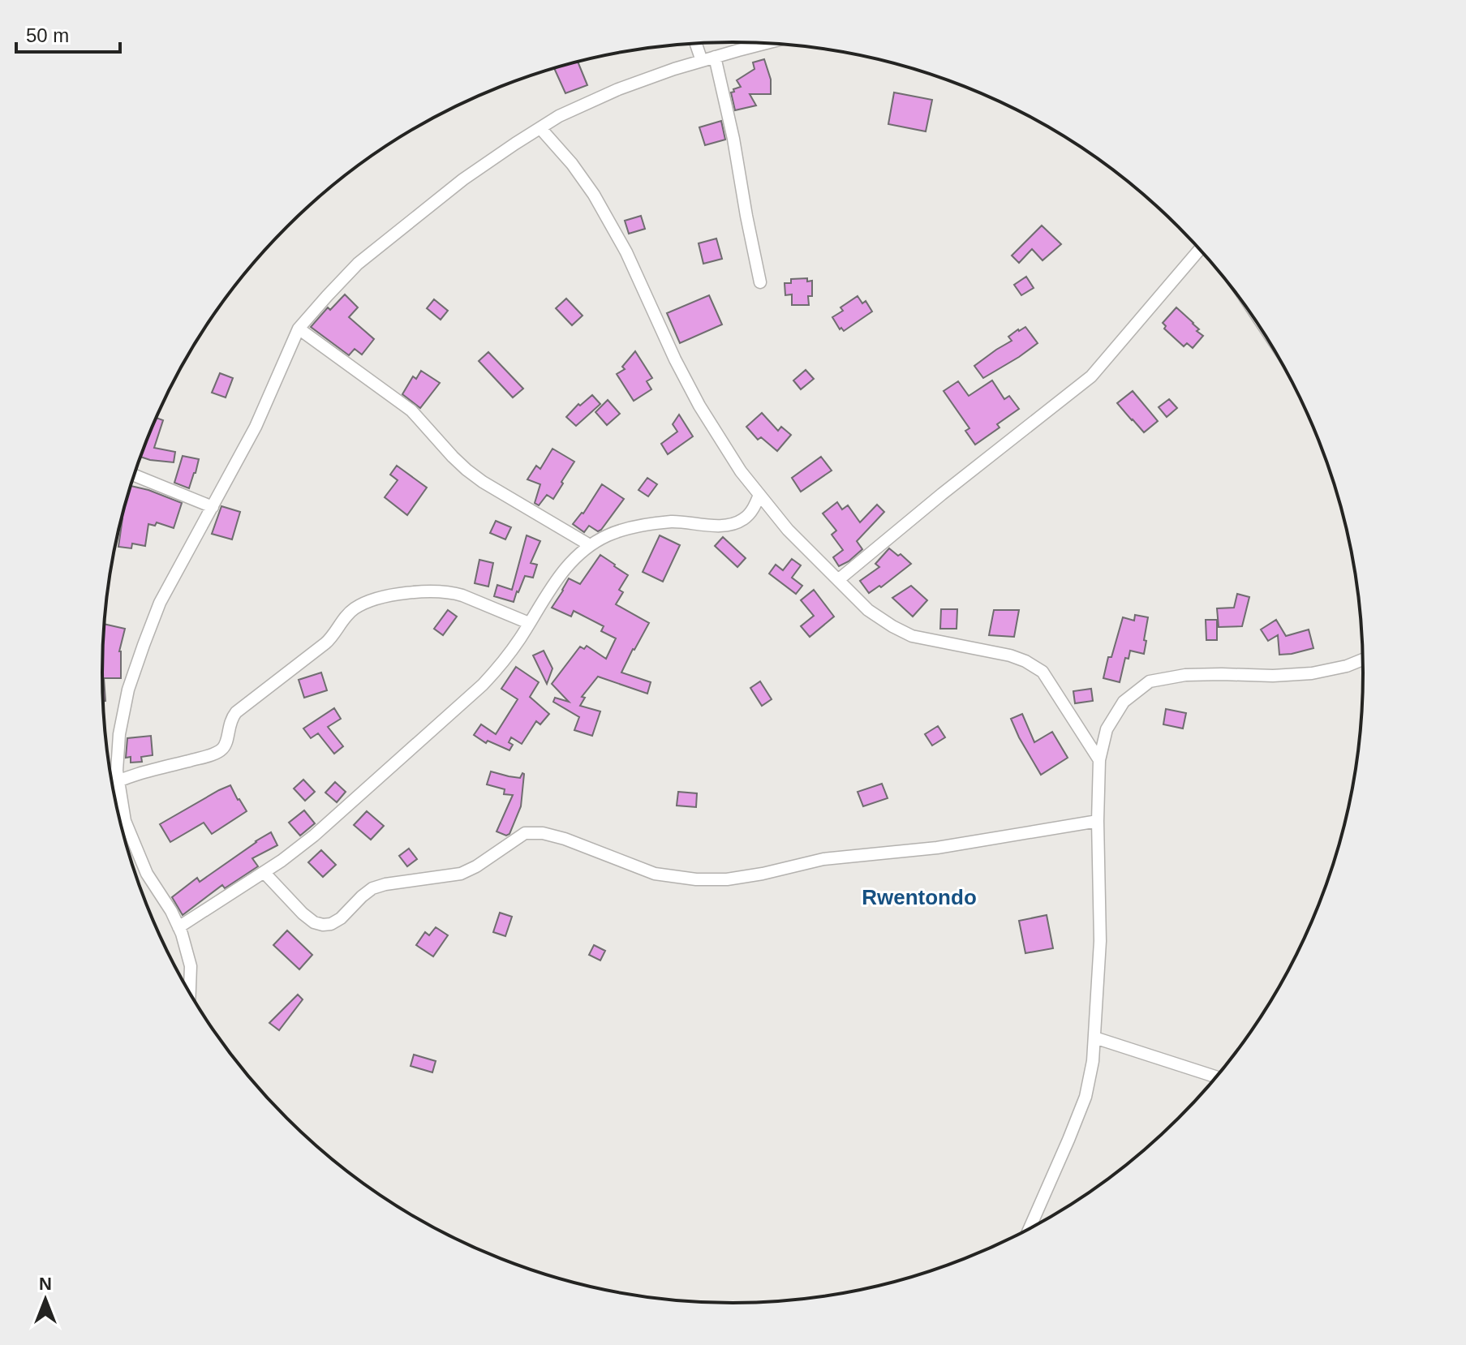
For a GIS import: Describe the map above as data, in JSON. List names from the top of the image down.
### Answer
{
  "districts": ["Rwentondo"],
  "scale_bar": "50 m",
  "north": "top"
}
